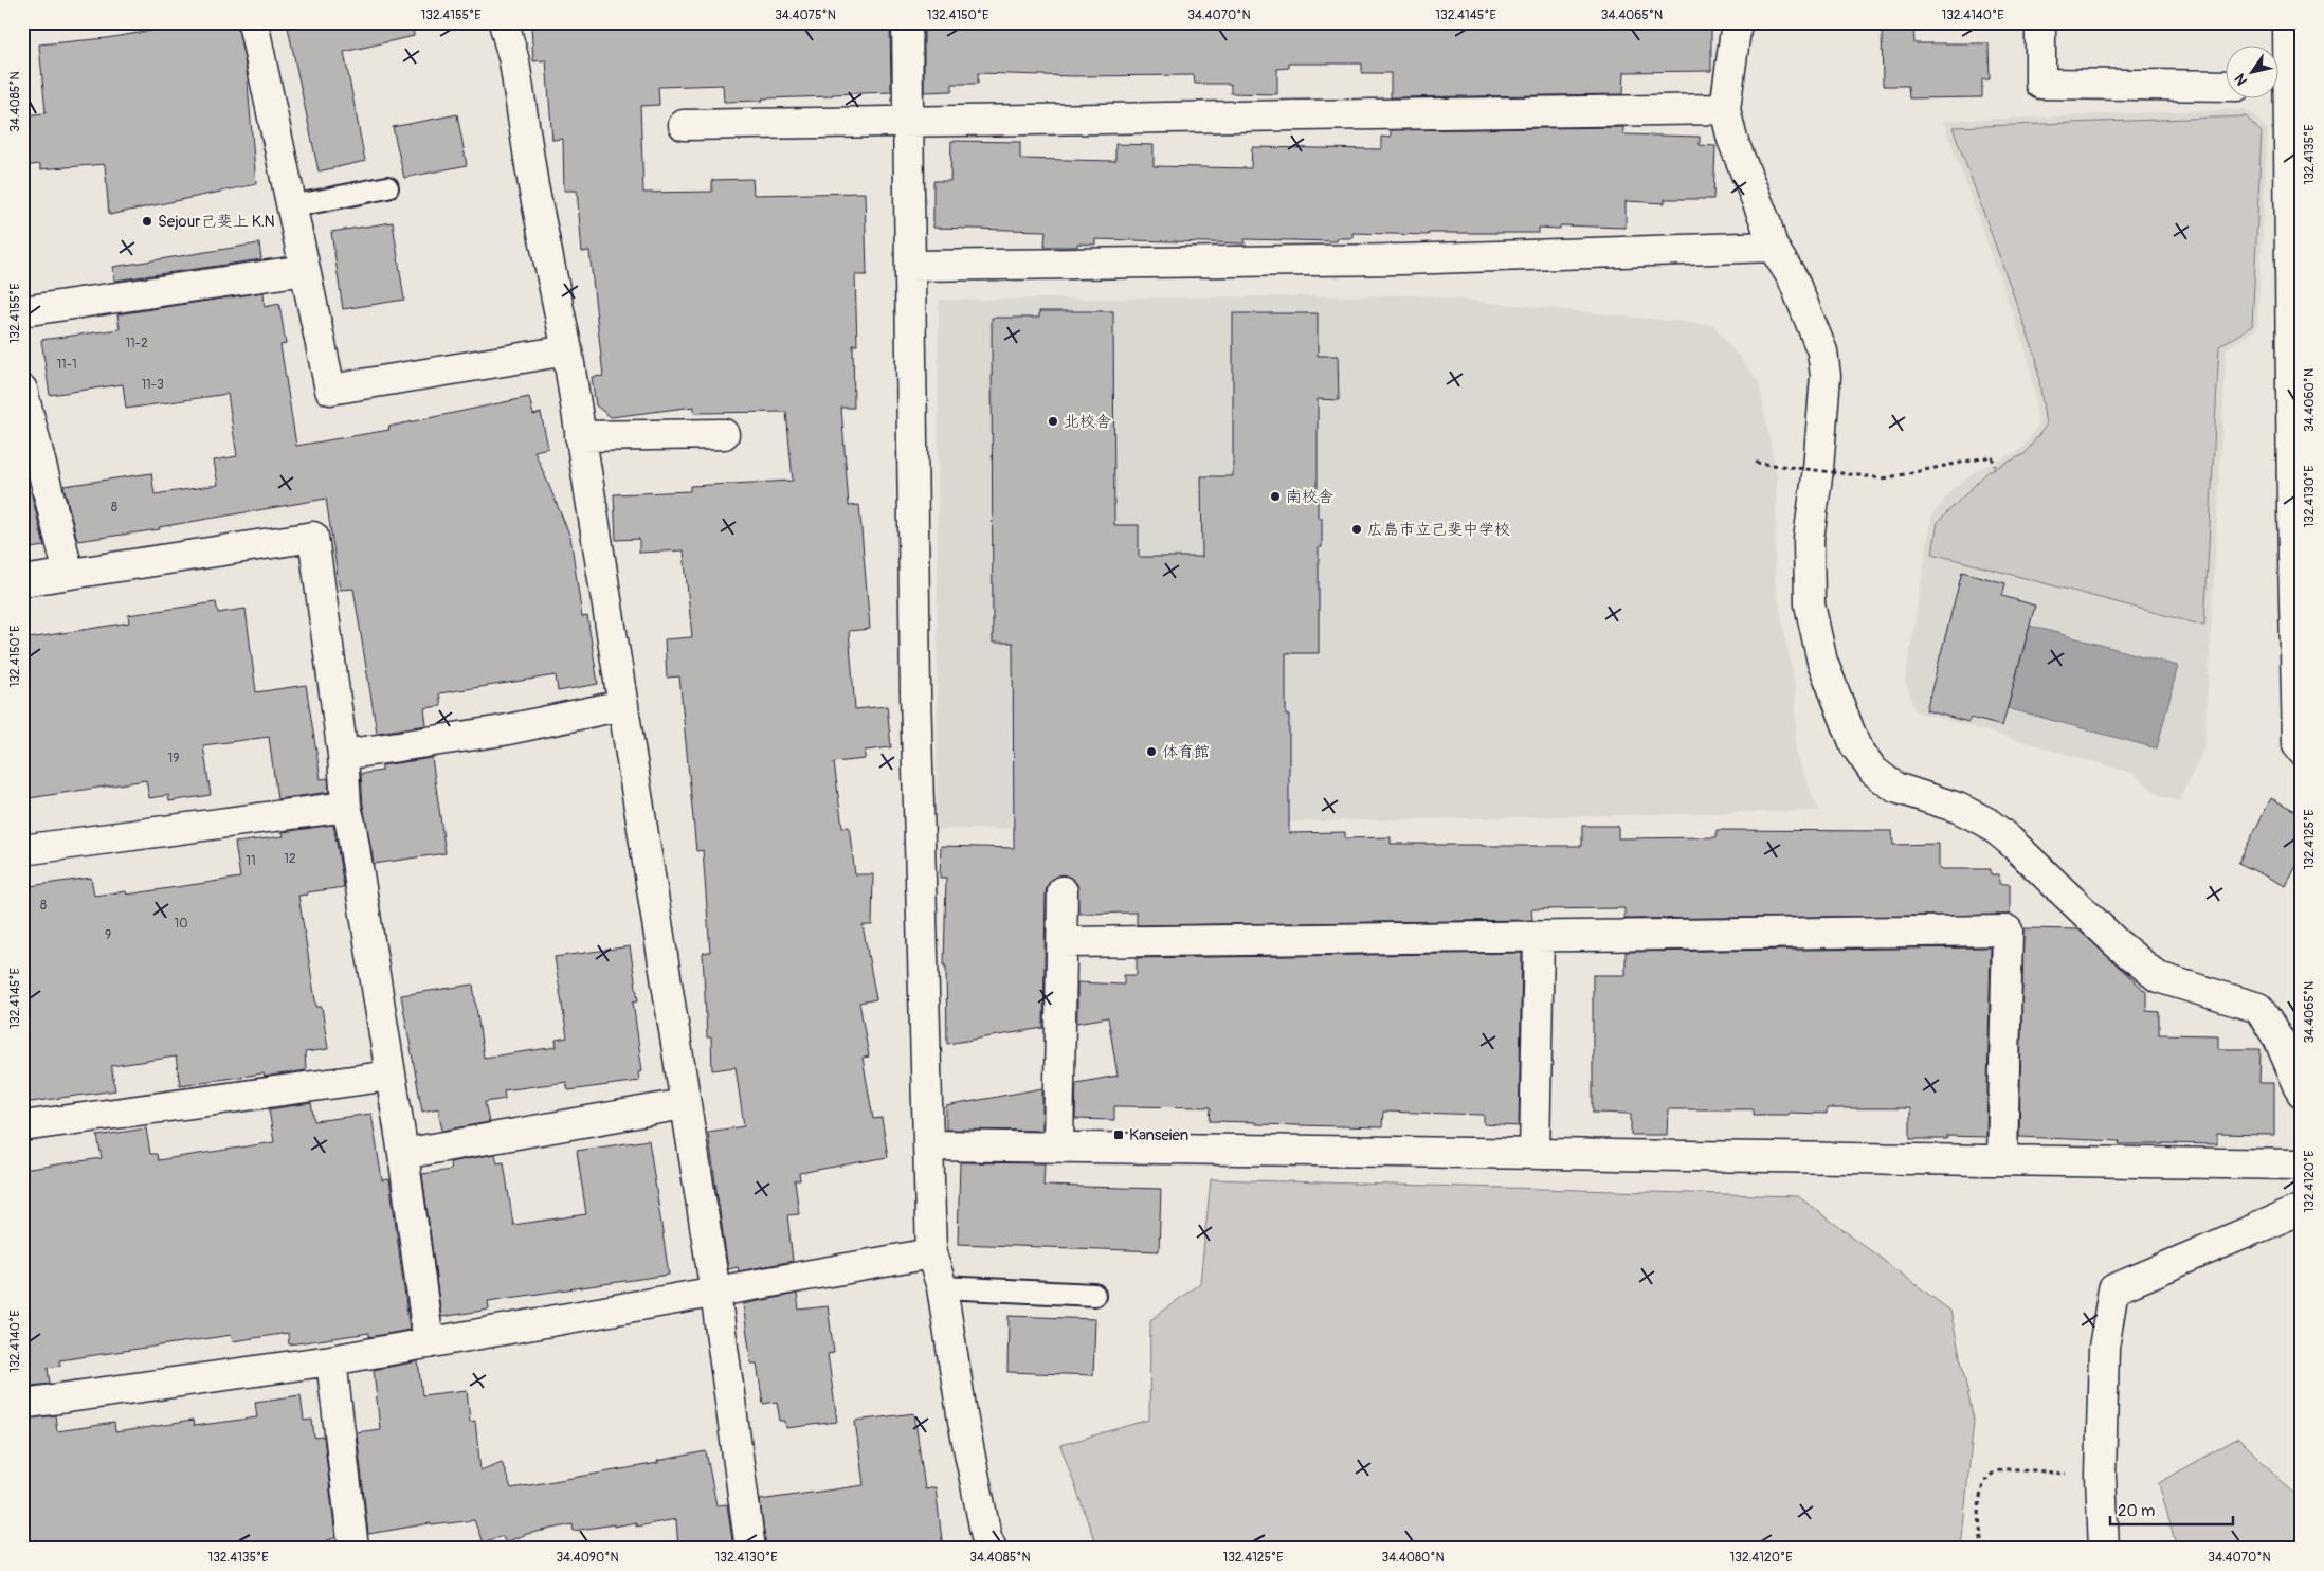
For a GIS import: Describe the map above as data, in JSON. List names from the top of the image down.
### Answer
{
  "places": {
    "other": [
      "Sejour己斐上 K.N",
      "北校舎",
      "南校舎",
      "広島市立己斐中学校",
      "体育館"
    ],
    "transit": ["Kanseien"]
  },
  "house_numbers": [
    "11-2",
    "11-1",
    "11-3",
    "8",
    "19",
    "12",
    "11",
    "8",
    "10",
    "9"
  ],
  "scale_bar": "20 m",
  "north": "bottom left",
  "coordinates": [
    "132.4155°E",
    "34.4075°N",
    "132.4150°E",
    "34.4070°N",
    "132.4145°E",
    "34.4065°N",
    "132.4140°E",
    "34.4085°N",
    "132.4135°E",
    "34.4060°N",
    "132.4130°E",
    "132.4125°E",
    "132.4120°E",
    "34.4090°N",
    "34.4080°N"
  ]
}
